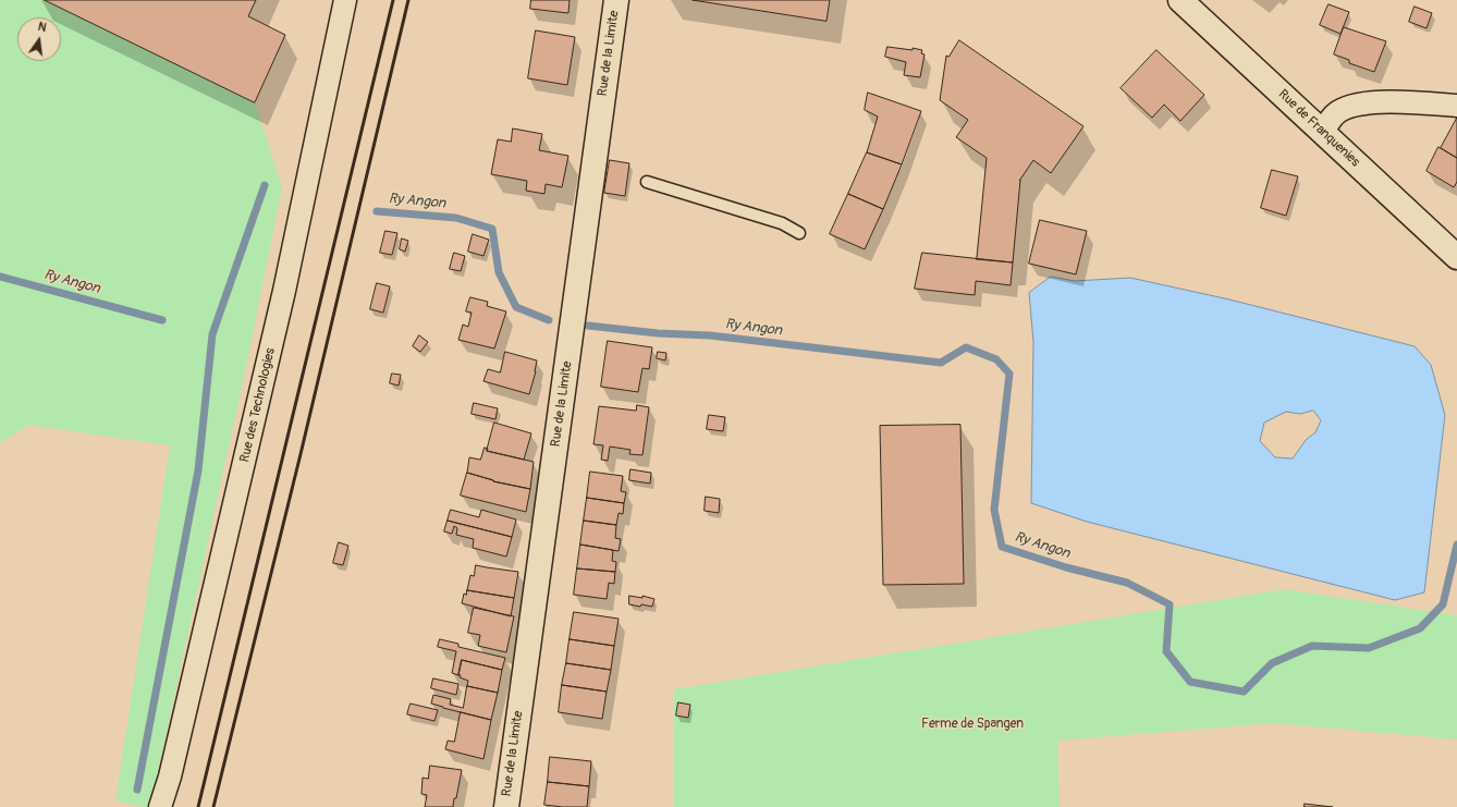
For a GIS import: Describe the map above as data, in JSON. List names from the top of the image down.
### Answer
{
  "streets": {
    "street": ["Rue de la Limite", "Rue de Franquenies", "Rue des Technologies"]
  },
  "water": ["Ry Angon"],
  "parks": ["Ferme de Spangen"],
  "north": "top"
}
